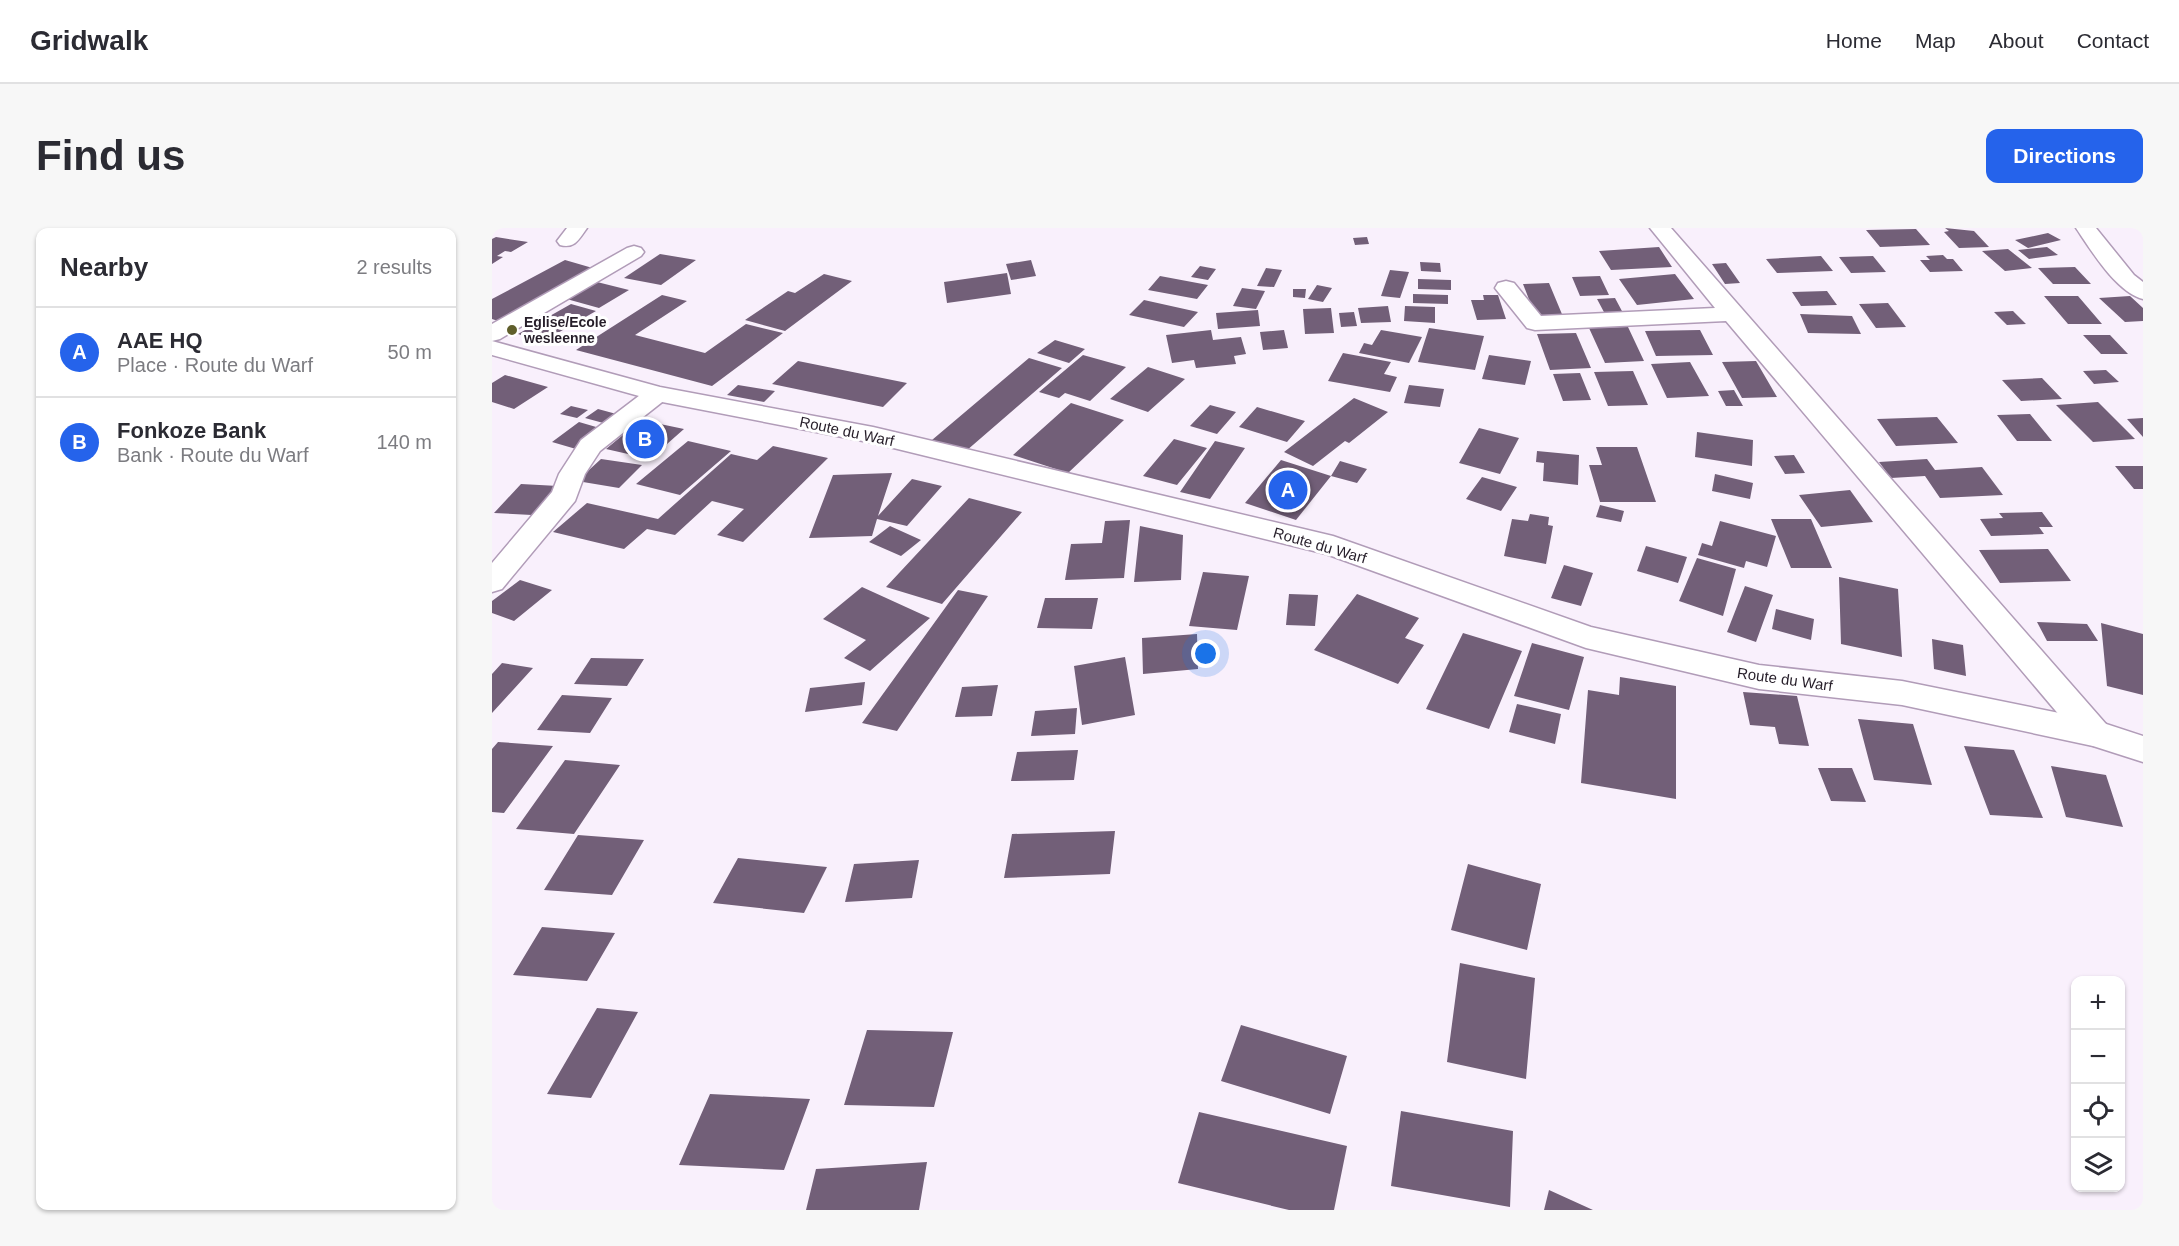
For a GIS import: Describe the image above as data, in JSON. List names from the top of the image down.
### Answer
{
  "streets": {
    "street": ["Route du Warf"]
  },
  "places": ["Eglise/Ecole wesleenne"],
  "page": {
    "header": "Gridwalk",
    "nav": [
      "Home",
      "Map",
      "About",
      "Contact"
    ],
    "buttons": "Directions",
    "title": "Find us",
    "heading": ["Nearby", "2 results"],
    "list": [
      {
        "mark": "A",
        "name": "AAE HQ",
        "note": "Place · Route du Warf",
        "value": "50 m"
      },
      {
        "mark": "B",
        "name": "Fonkoze Bank",
        "note": "Bank · Route du Warf",
        "value": "140 m"
      }
    ],
    "pins": ["B", "A"],
    "map_buttons": ["+", "−"]
  }
}
